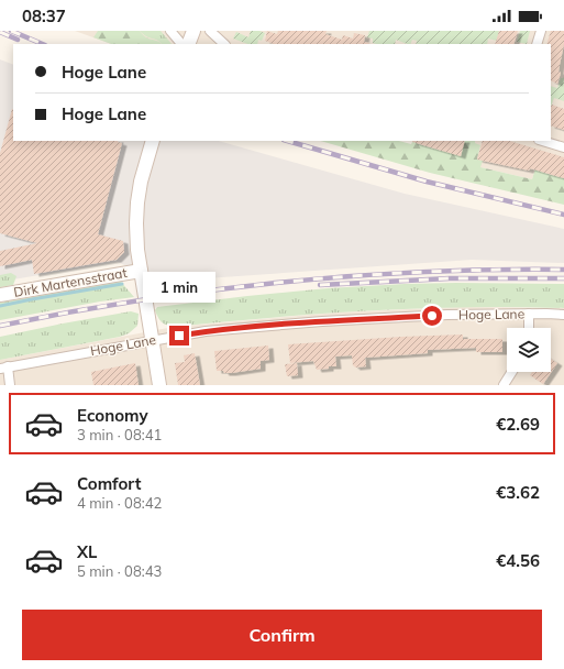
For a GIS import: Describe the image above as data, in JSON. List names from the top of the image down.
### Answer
{
  "streets": {
    "street": ["Dirk Martensstraat", "Hoge Lane"]
  },
  "page": {
    "status": "08:37",
    "banner": ["Hoge Lane", "Hoge Lane"],
    "bubble": "1 min",
    "list": [
      {
        "name": "Economy",
        "note": "3 min · 08:41",
        "value": "€2.69"
      },
      {
        "name": "Comfort",
        "note": "4 min · 08:42",
        "value": "€3.62"
      },
      {
        "name": "XL",
        "note": "5 min · 08:43",
        "value": "€4.56"
      }
    ],
    "buttons": "Confirm"
  }
}
